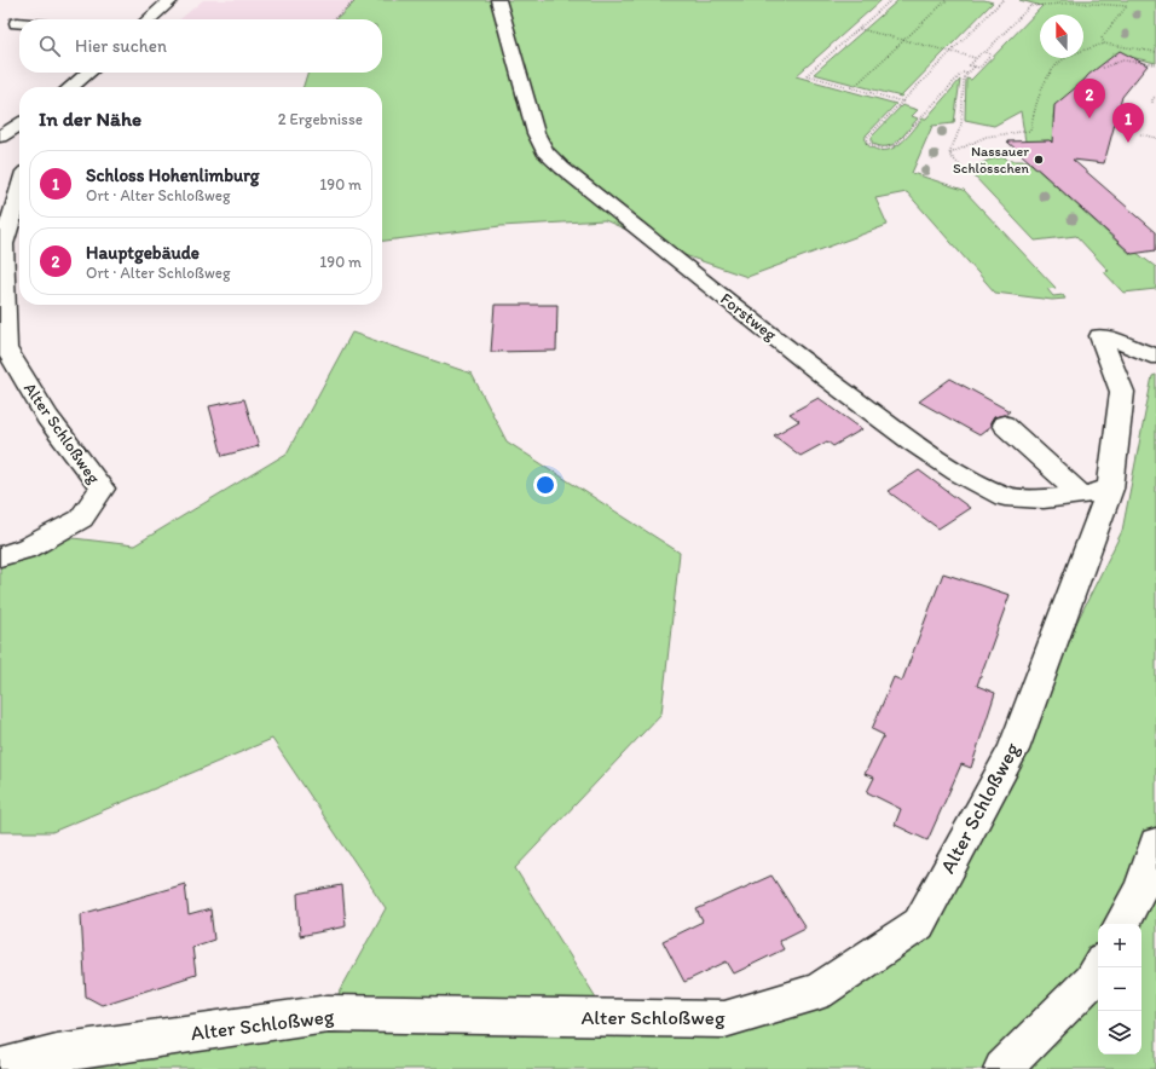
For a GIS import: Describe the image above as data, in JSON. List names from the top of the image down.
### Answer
{
  "streets": {
    "street": ["Forstweg", "Alter Schloßweg"]
  },
  "crossings": [
    ["Forstweg", "Alter Schloßweg"]
  ],
  "places": ["Nassauer Schlösschen"],
  "north": "top",
  "page": {
    "search": "Hier suchen",
    "pins": ["2", "1"],
    "heading": ["In der Nähe", "2 Ergebnisse"],
    "list": [
      {
        "mark": "1",
        "name": "Schloss Hohenlimburg",
        "note": "Ort · Alter Schloßweg",
        "value": "190 m"
      },
      {
        "mark": "2",
        "name": "Hauptgebäude",
        "note": "Ort · Alter Schloßweg",
        "value": "190 m"
      }
    ],
    "map_buttons": ["+", "−"]
  }
}
